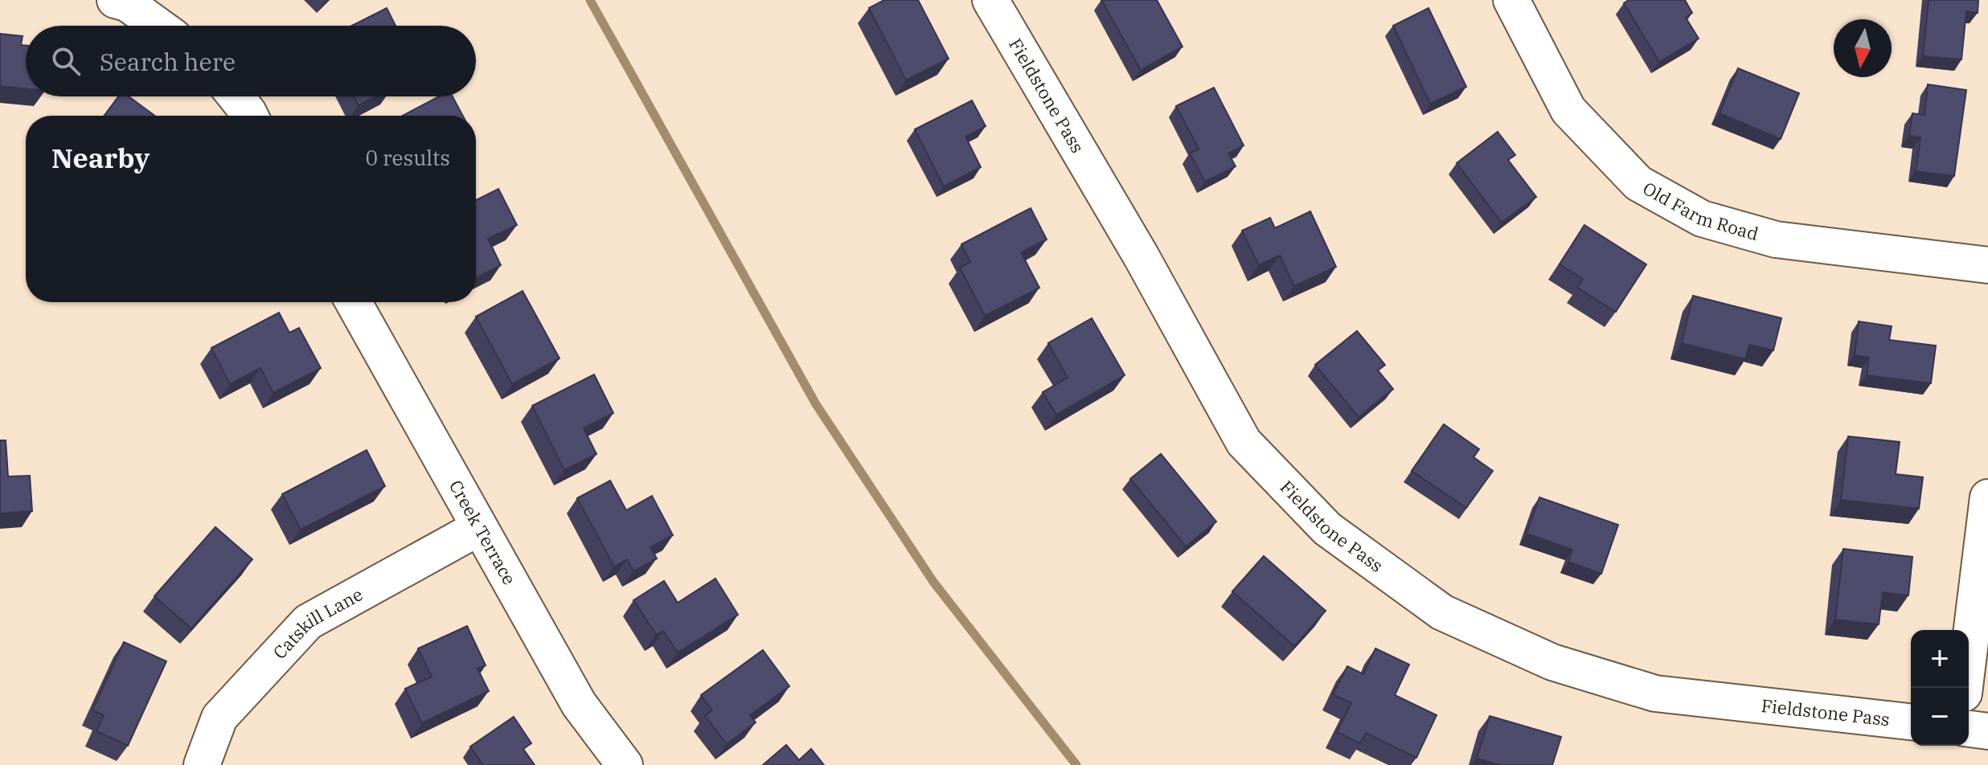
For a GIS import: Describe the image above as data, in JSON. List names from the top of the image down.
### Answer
{
  "streets": {
    "street": [
      "Fieldstone Pass",
      "Old Farm Road",
      "Creek Terrace",
      "Catskill Lane"
    ]
  },
  "crossings": [
    ["Creek Terrace", "Catskill Lane"]
  ],
  "north": "bottom",
  "page": {
    "search": "Search here",
    "heading": ["Nearby", "0 results"],
    "map_buttons": ["+", "−"]
  }
}
